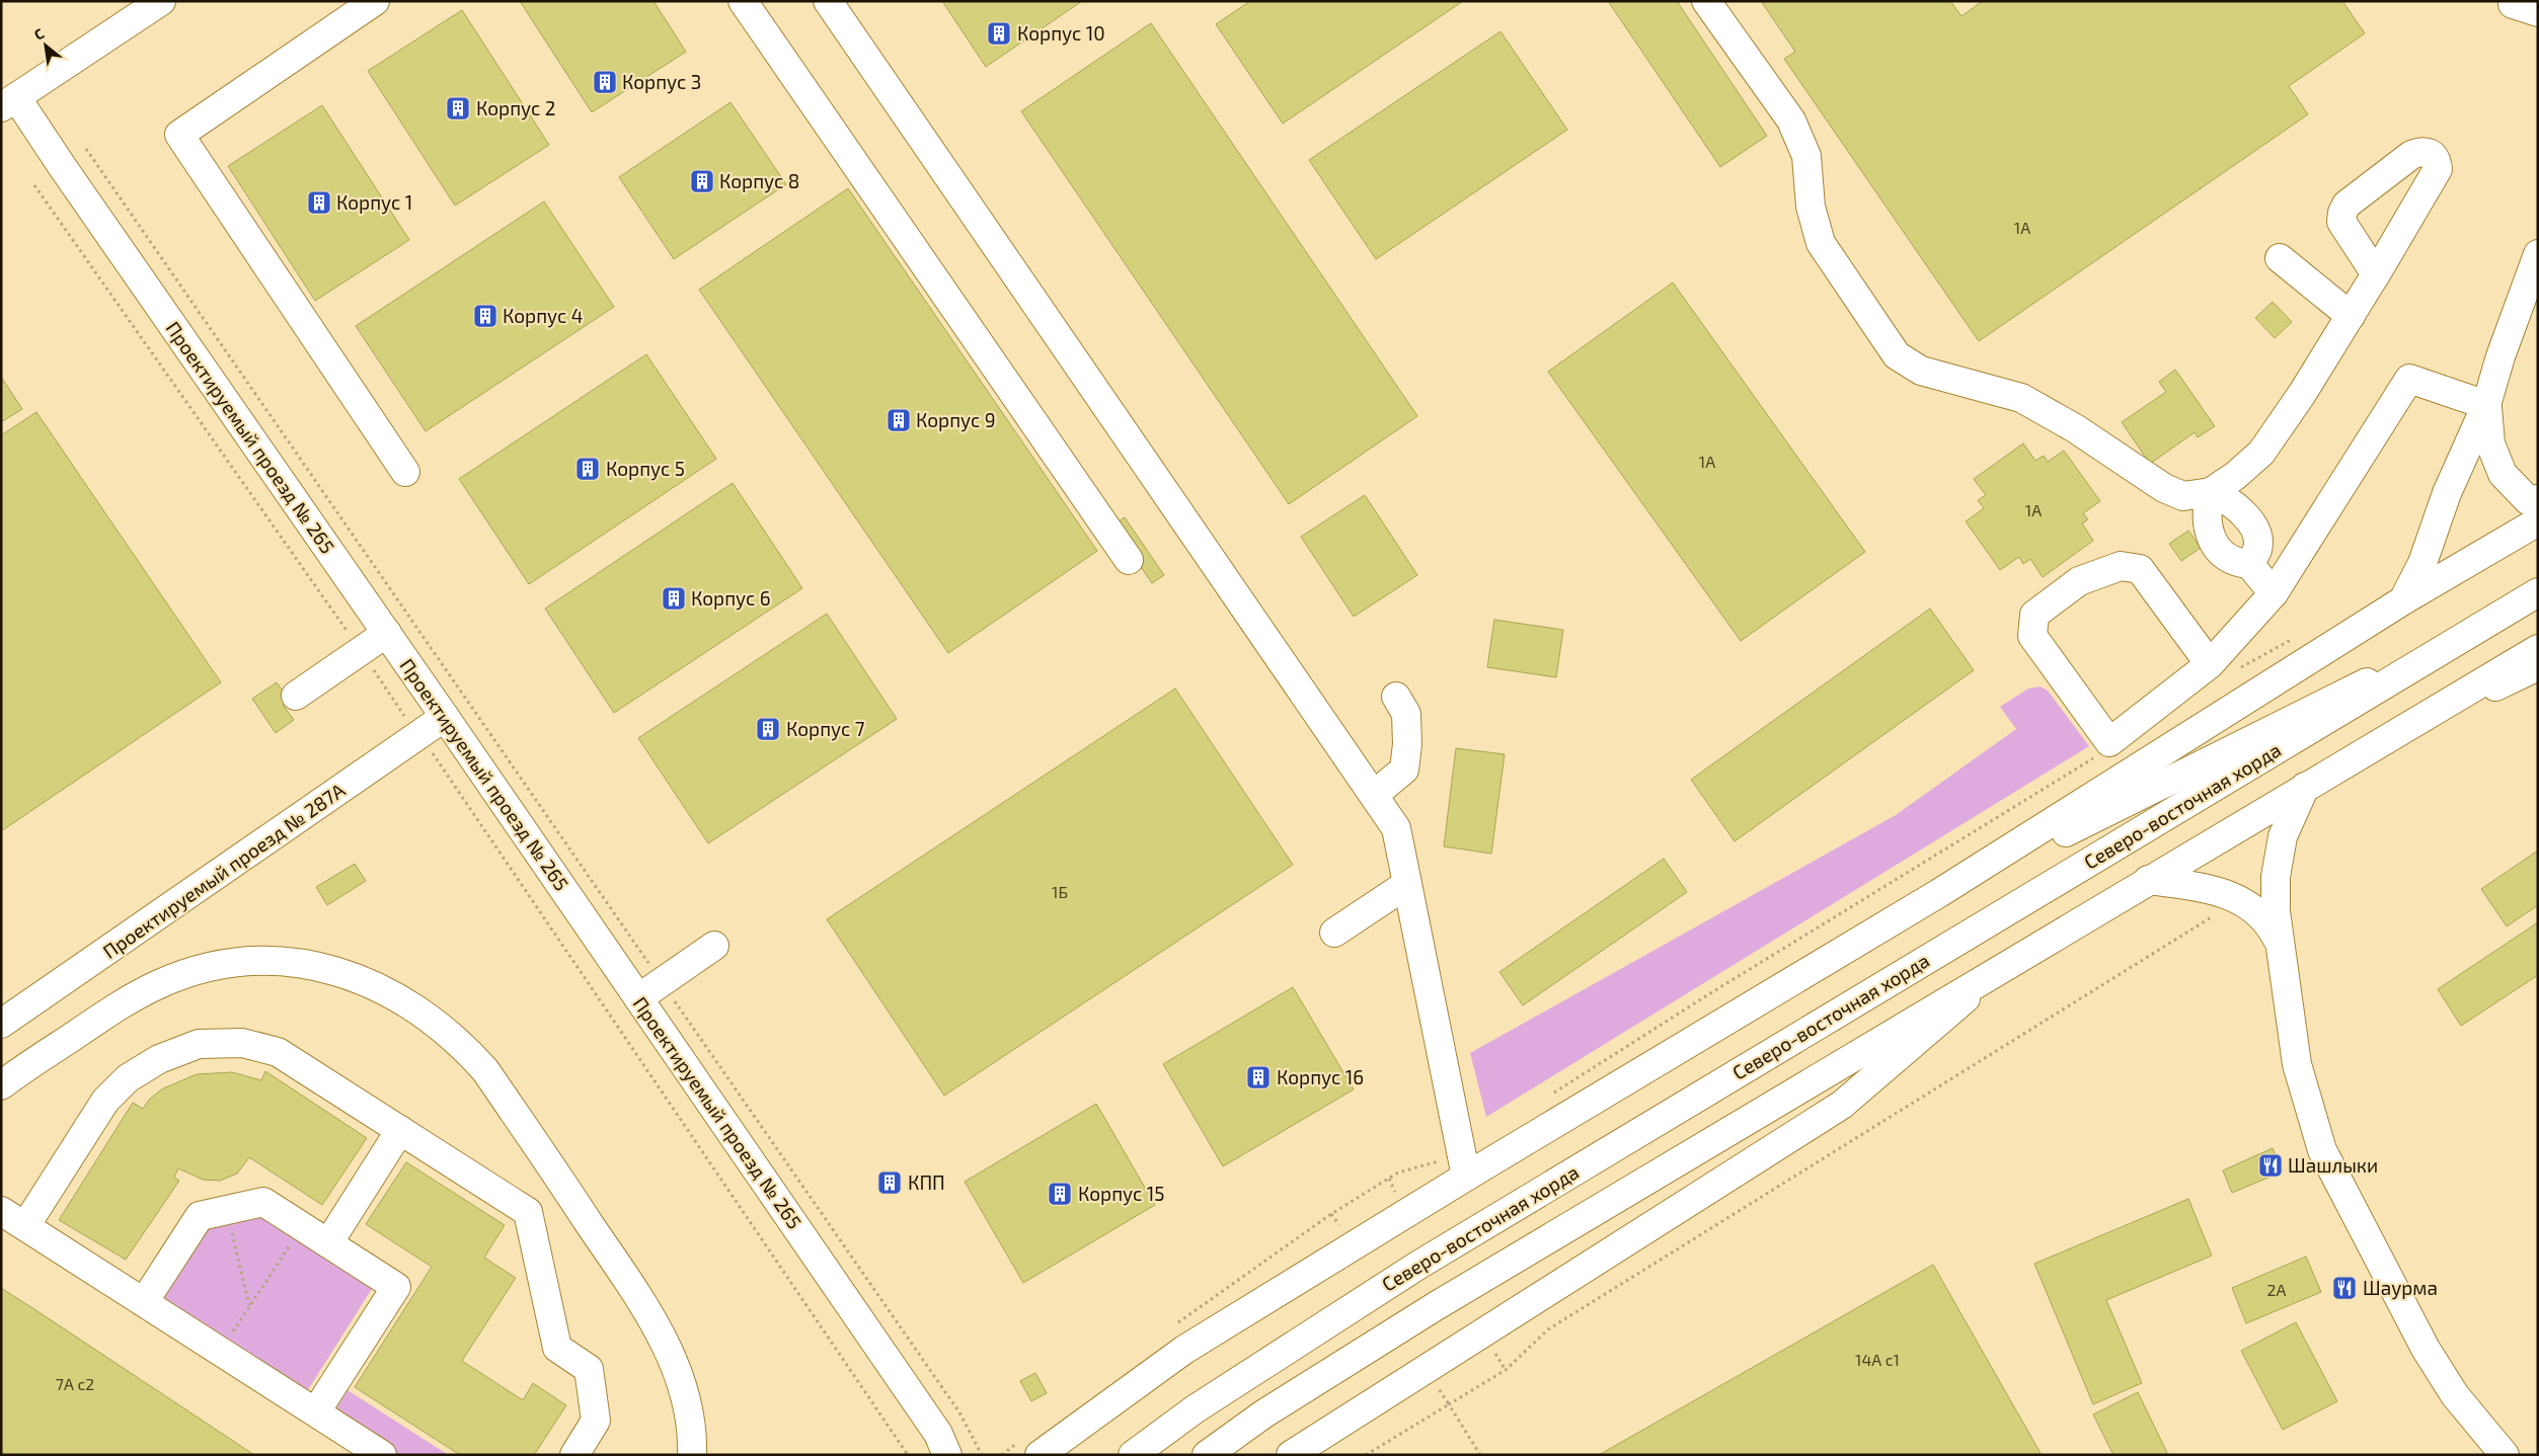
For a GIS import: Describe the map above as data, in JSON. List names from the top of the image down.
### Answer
{
  "streets": {
    "main road": ["Проектируемый проезд № 265", "Северо-восточная хорда", "Проектируемый проезд № 287А"]
  },
  "crossings": [
    ["Проектируемый проезд № 265", "Проектируемый проезд № 287А"]
  ],
  "places": {
    "building": [
      "Корпус 10",
      "Корпус 3",
      "Корпус 2",
      "Корпус 8",
      "Корпус 1",
      "Корпус 4",
      "Корпус 9",
      "Корпус 5",
      "Корпус 6",
      "Корпус 7",
      "Корпус 16",
      "КПП",
      "Корпус 15"
    ],
    "restaurant": ["Шашлыки", "Шаурма"]
  },
  "house_numbers": [
    "1А",
    "1А",
    "1А",
    "1Б",
    "2А",
    "14А с1",
    "7А с2"
  ],
  "north": "top left"
}
